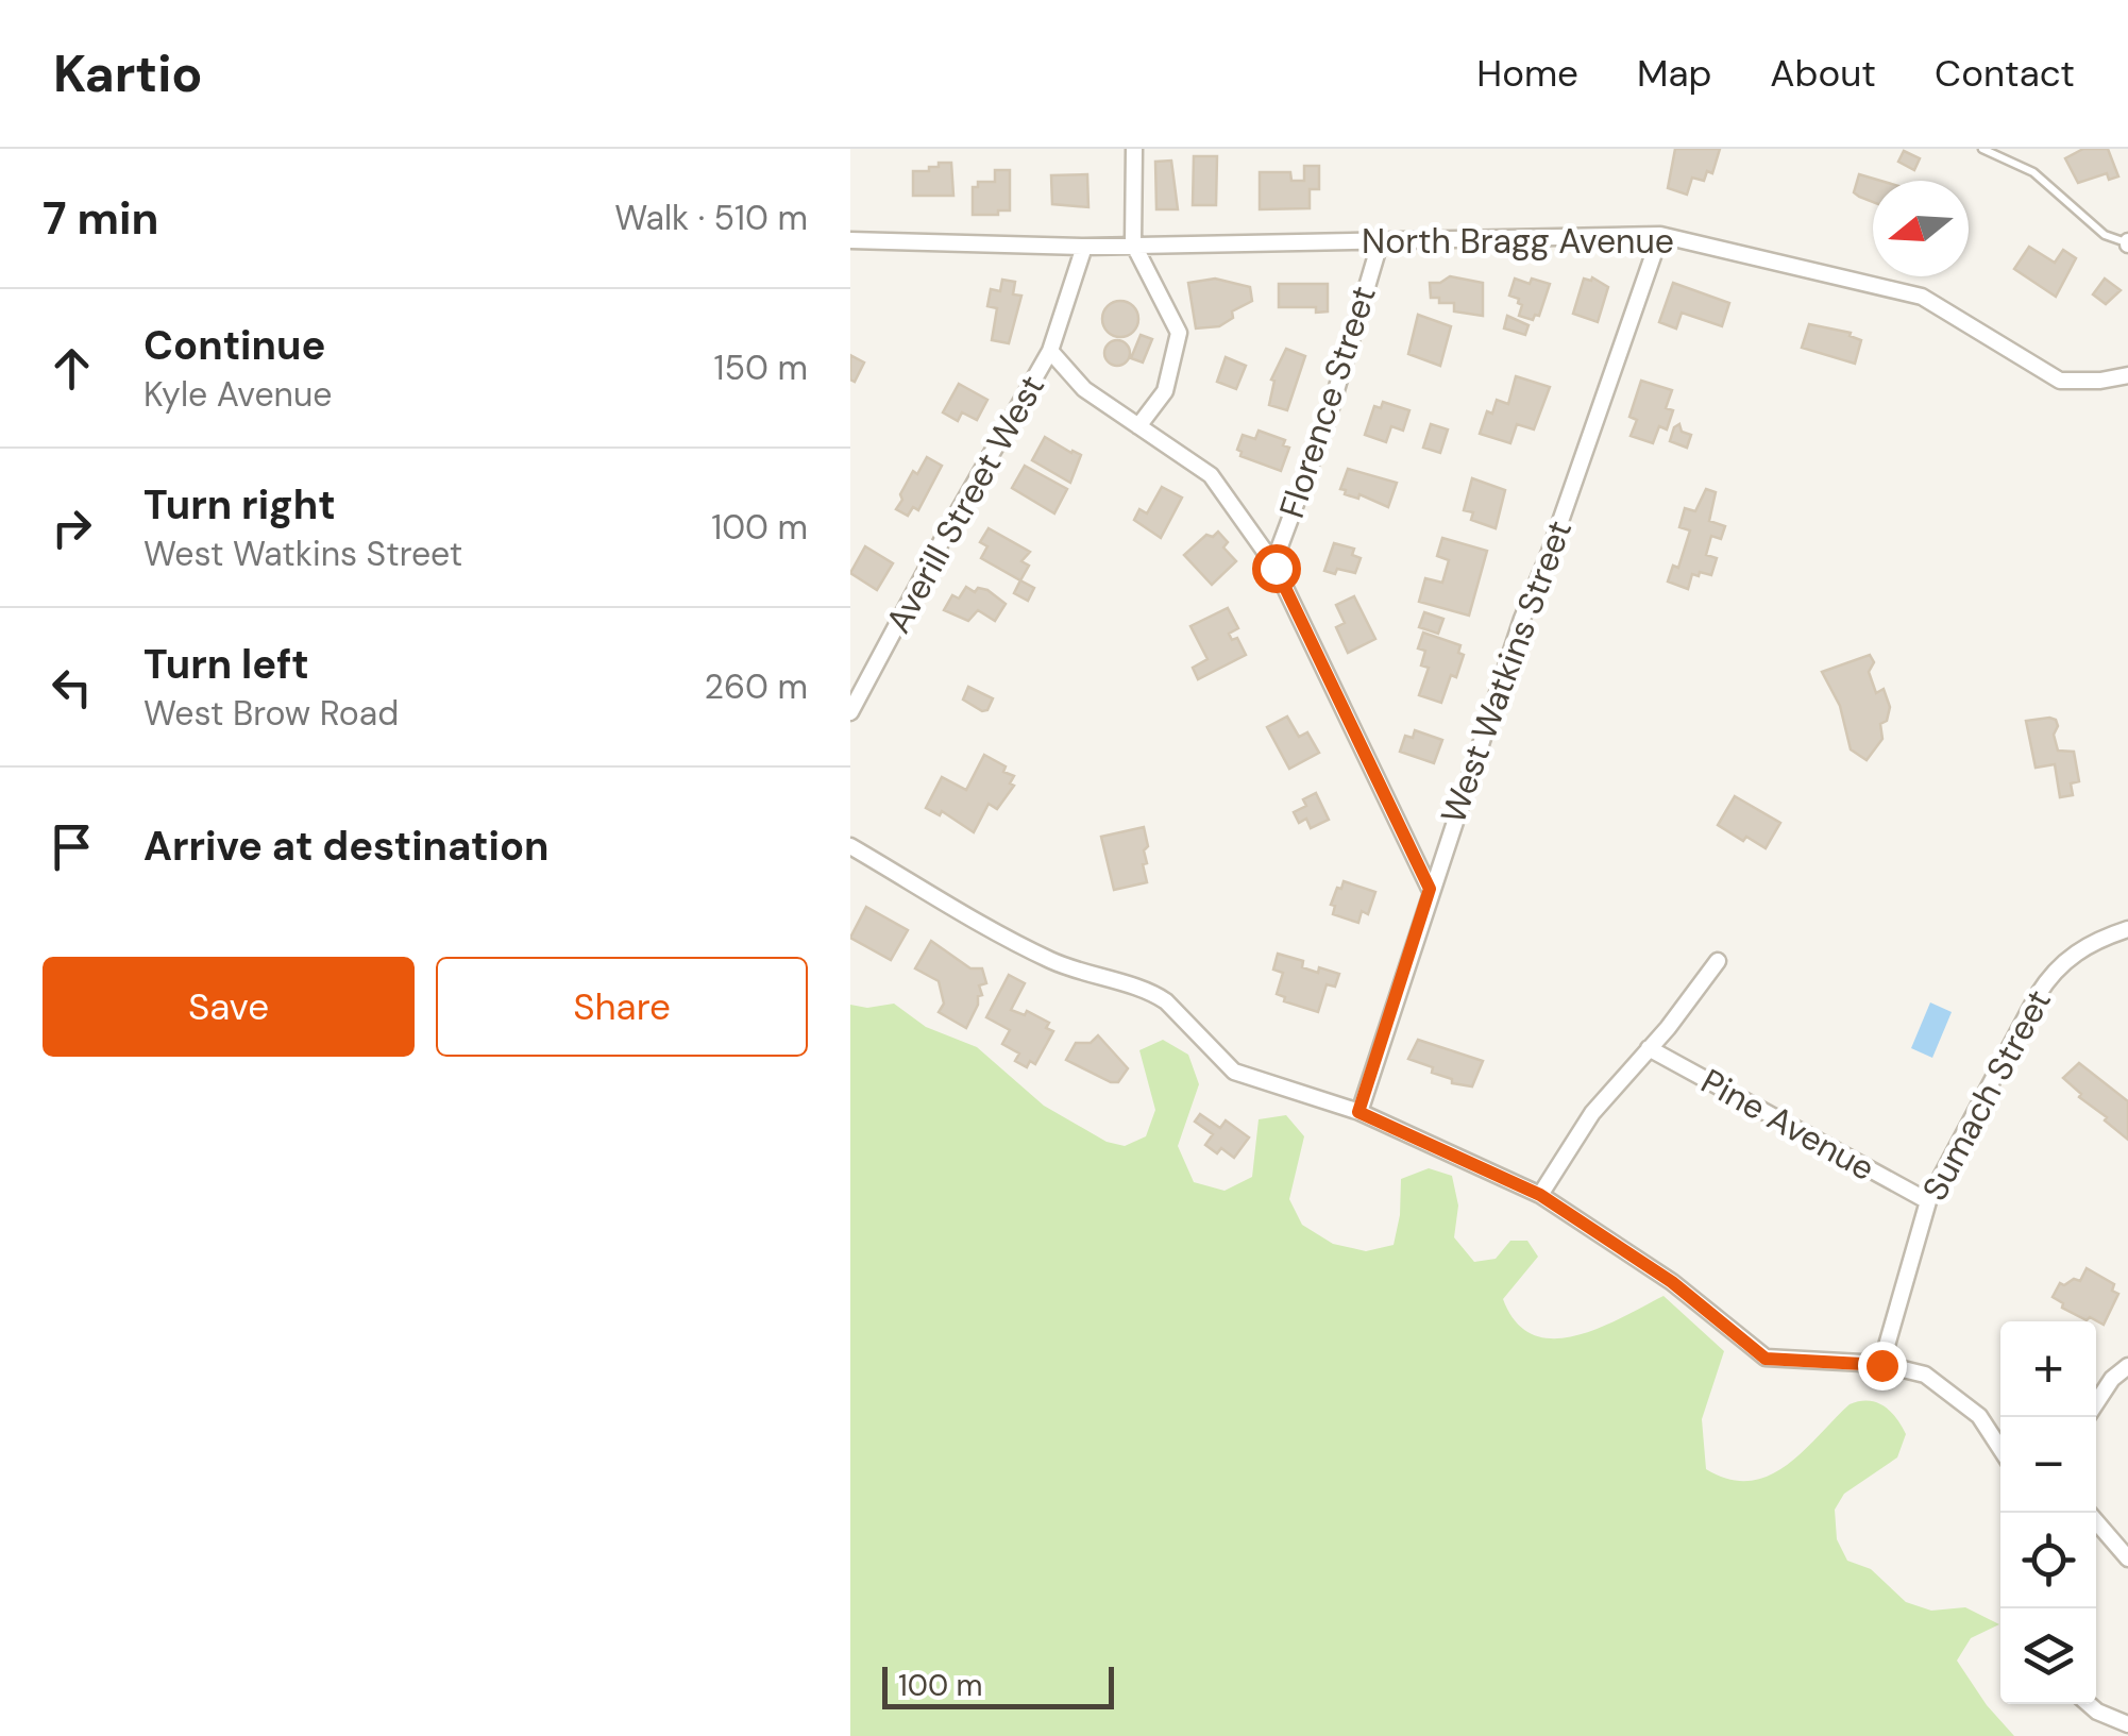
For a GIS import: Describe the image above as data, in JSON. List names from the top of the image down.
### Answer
{
  "streets": {
    "street": [
      "North Bragg Avenue",
      "Florence Street",
      "Averill Street West",
      "West Watkins Street",
      "Sumach Street",
      "Pine Avenue"
    ]
  },
  "crossings": [
    ["North Bragg Avenue", "Florence Street"],
    ["North Bragg Avenue", "Averill Street West"],
    ["North Bragg Avenue", "West Watkins Street"],
    ["Sumach Street", "Pine Avenue"]
  ],
  "scale_bar": "100 m",
  "north": "left",
  "page": {
    "header": "Kartio",
    "nav": [
      "Home",
      "Map",
      "About",
      "Contact"
    ],
    "heading": ["7 min", "Walk · 510 m"],
    "list": [
      ["Continue", "Kyle Avenue", "150 m"],
      ["Turn right", "West Watkins Street", "100 m"],
      ["Turn left", "West Brow Road", "260 m"],
      "Arrive at destination"
    ],
    "buttons": ["Save", "Share"],
    "map_buttons": ["+", "−"],
    "scale": "100 m"
  }
}
